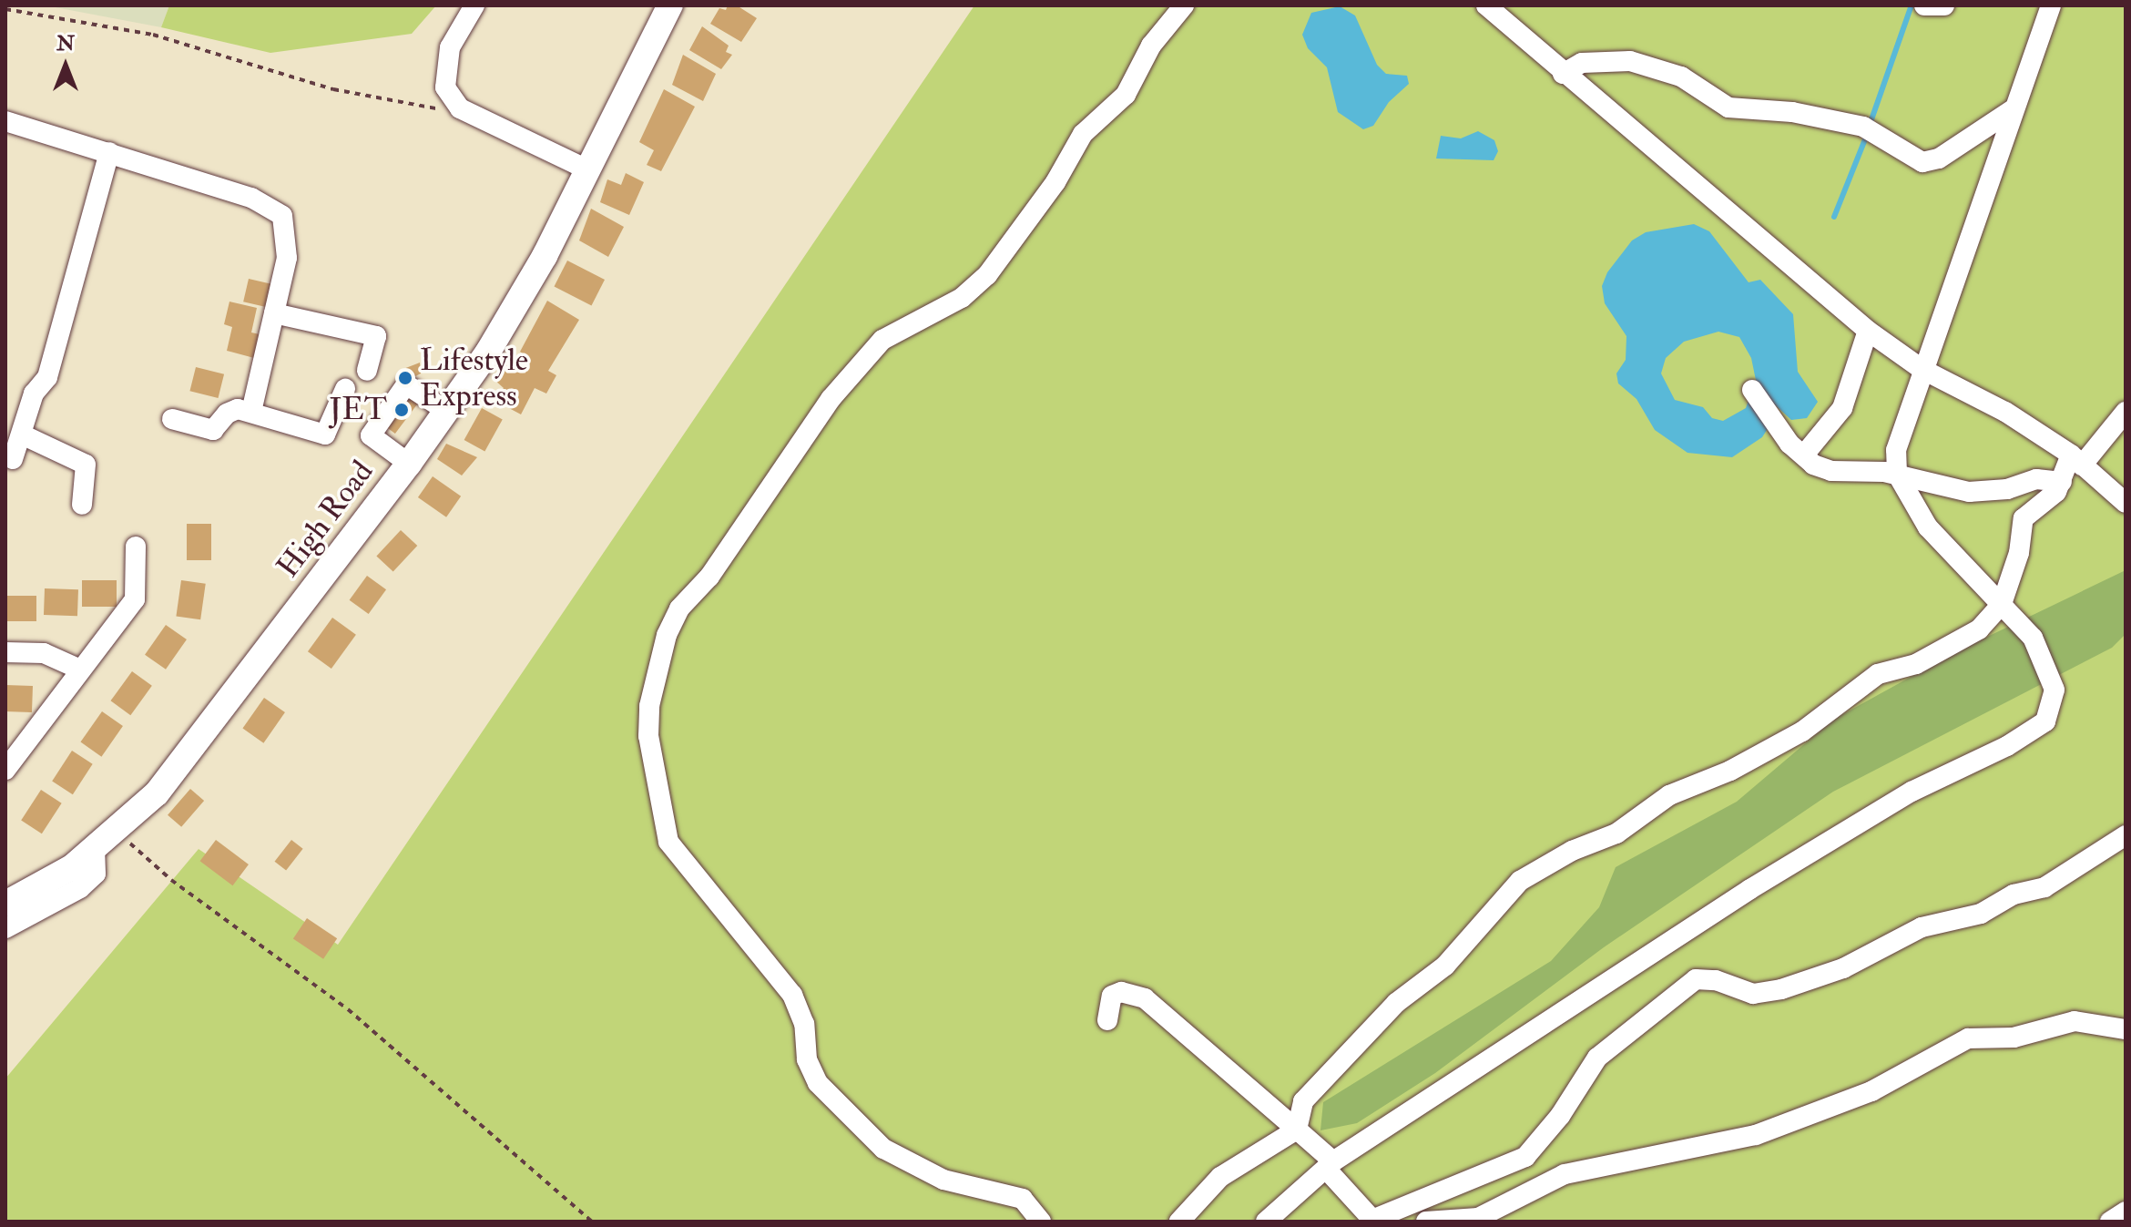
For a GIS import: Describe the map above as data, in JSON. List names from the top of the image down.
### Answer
{
  "streets": {
    "main road": ["High Road"]
  },
  "places": ["Lifestyle Express", "JET"],
  "north": "top"
}
